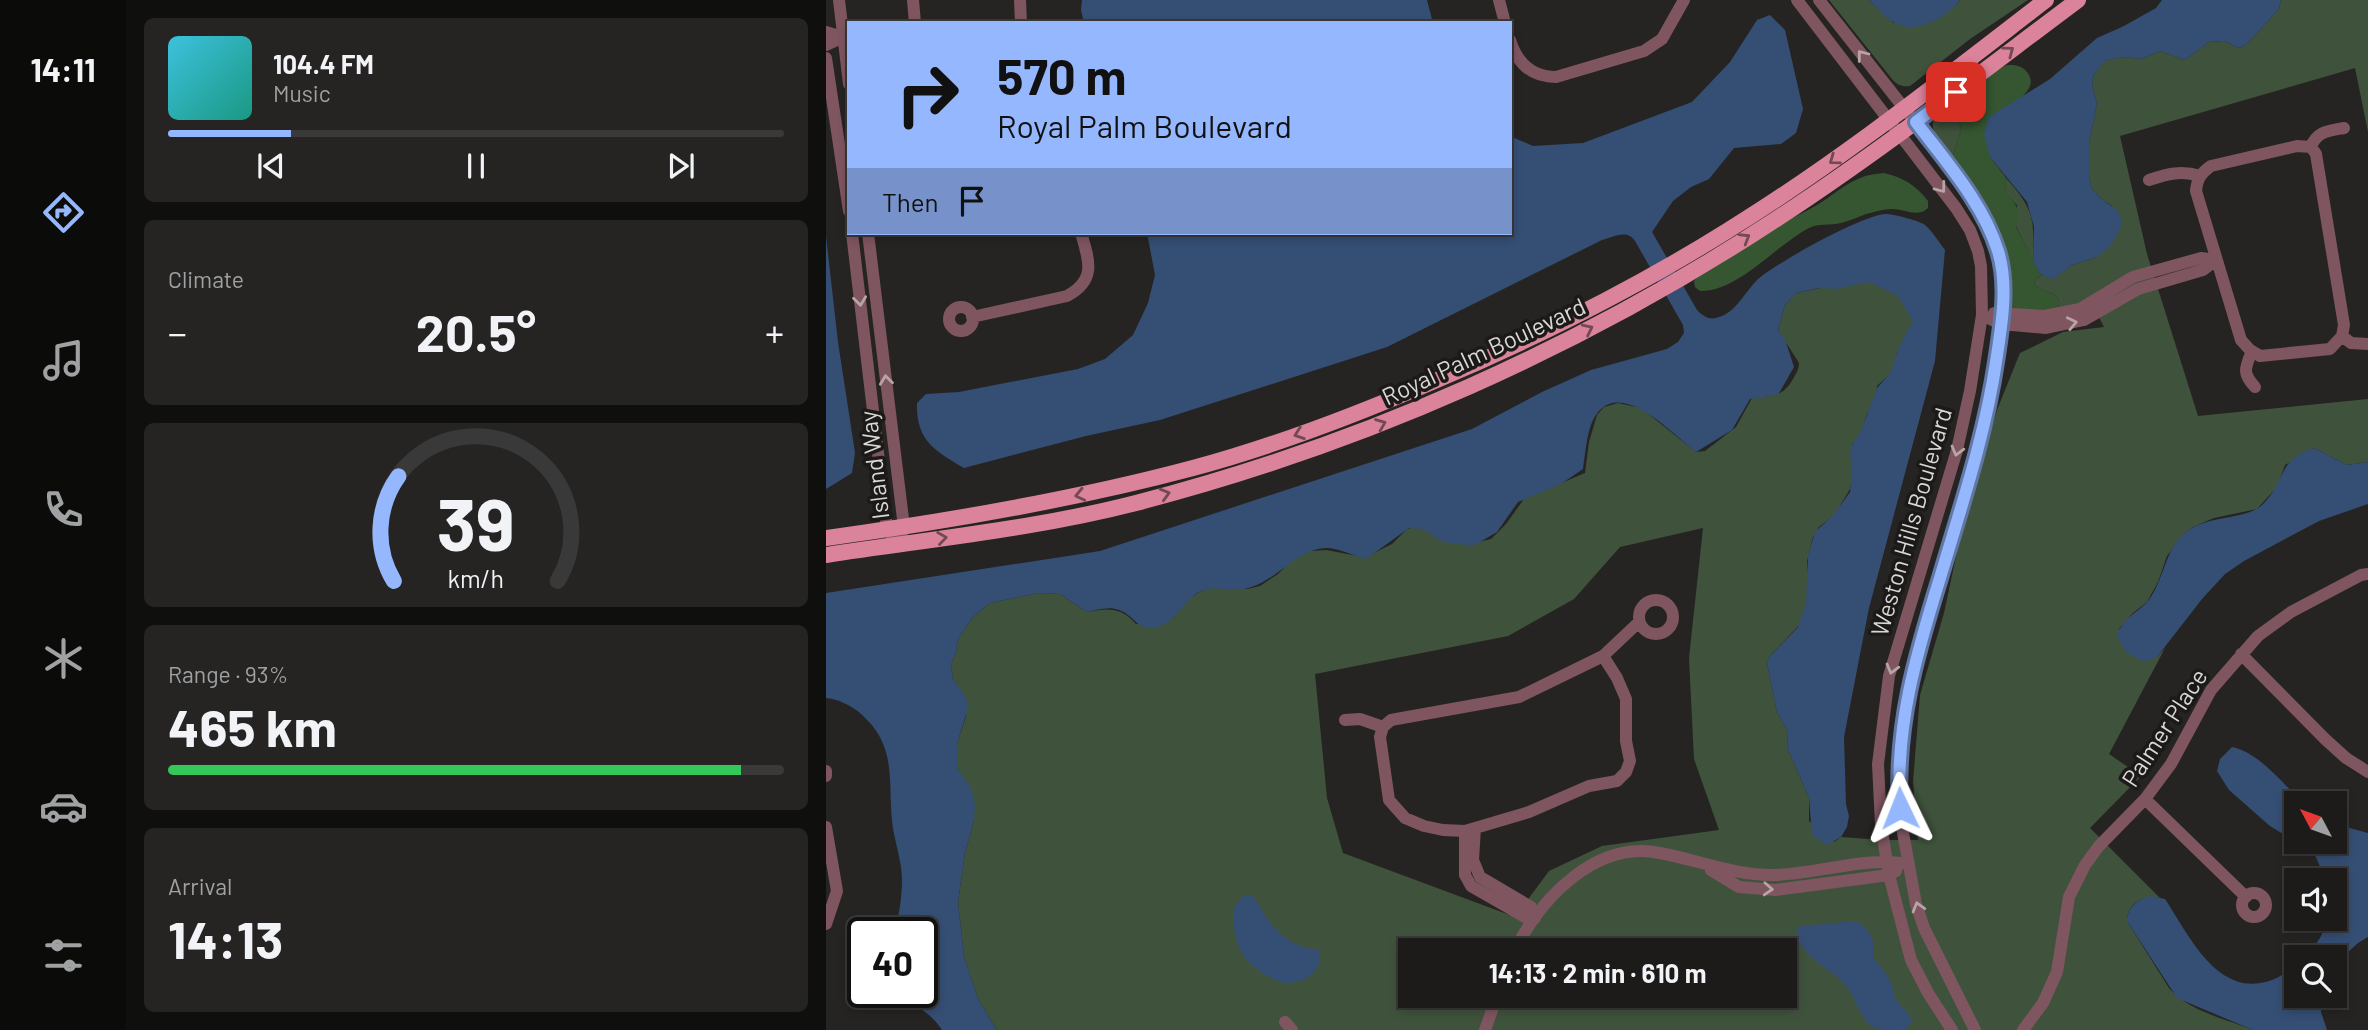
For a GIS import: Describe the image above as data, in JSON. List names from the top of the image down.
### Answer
{
  "streets": {
    "main road": ["Royal Palm Boulevard"],
    "street": ["Island Way", "Weston Hills Boulevard", "Palmer Place"]
  },
  "crossings": [
    ["Royal Palm Boulevard", "Island Way"],
    ["Royal Palm Boulevard", "Weston Hills Boulevard"]
  ],
  "north": "top left",
  "page": {
    "tabs": "14:11",
    "turn": ["570 m", "Royal Palm Boulevard"],
    "song": ["104.4 FM", "Music"],
    "then": "Then",
    "tile": [
      "Climate",
      ["Range · 93%", "465 km"],
      ["Arrival", "14:13"]
    ],
    "heat": ["−", "20.5°", "+"],
    "limit": "40",
    "trip": "14:13 · 2 min · 610 m",
    "gauge": ["39", "km/h"]
  }
}
